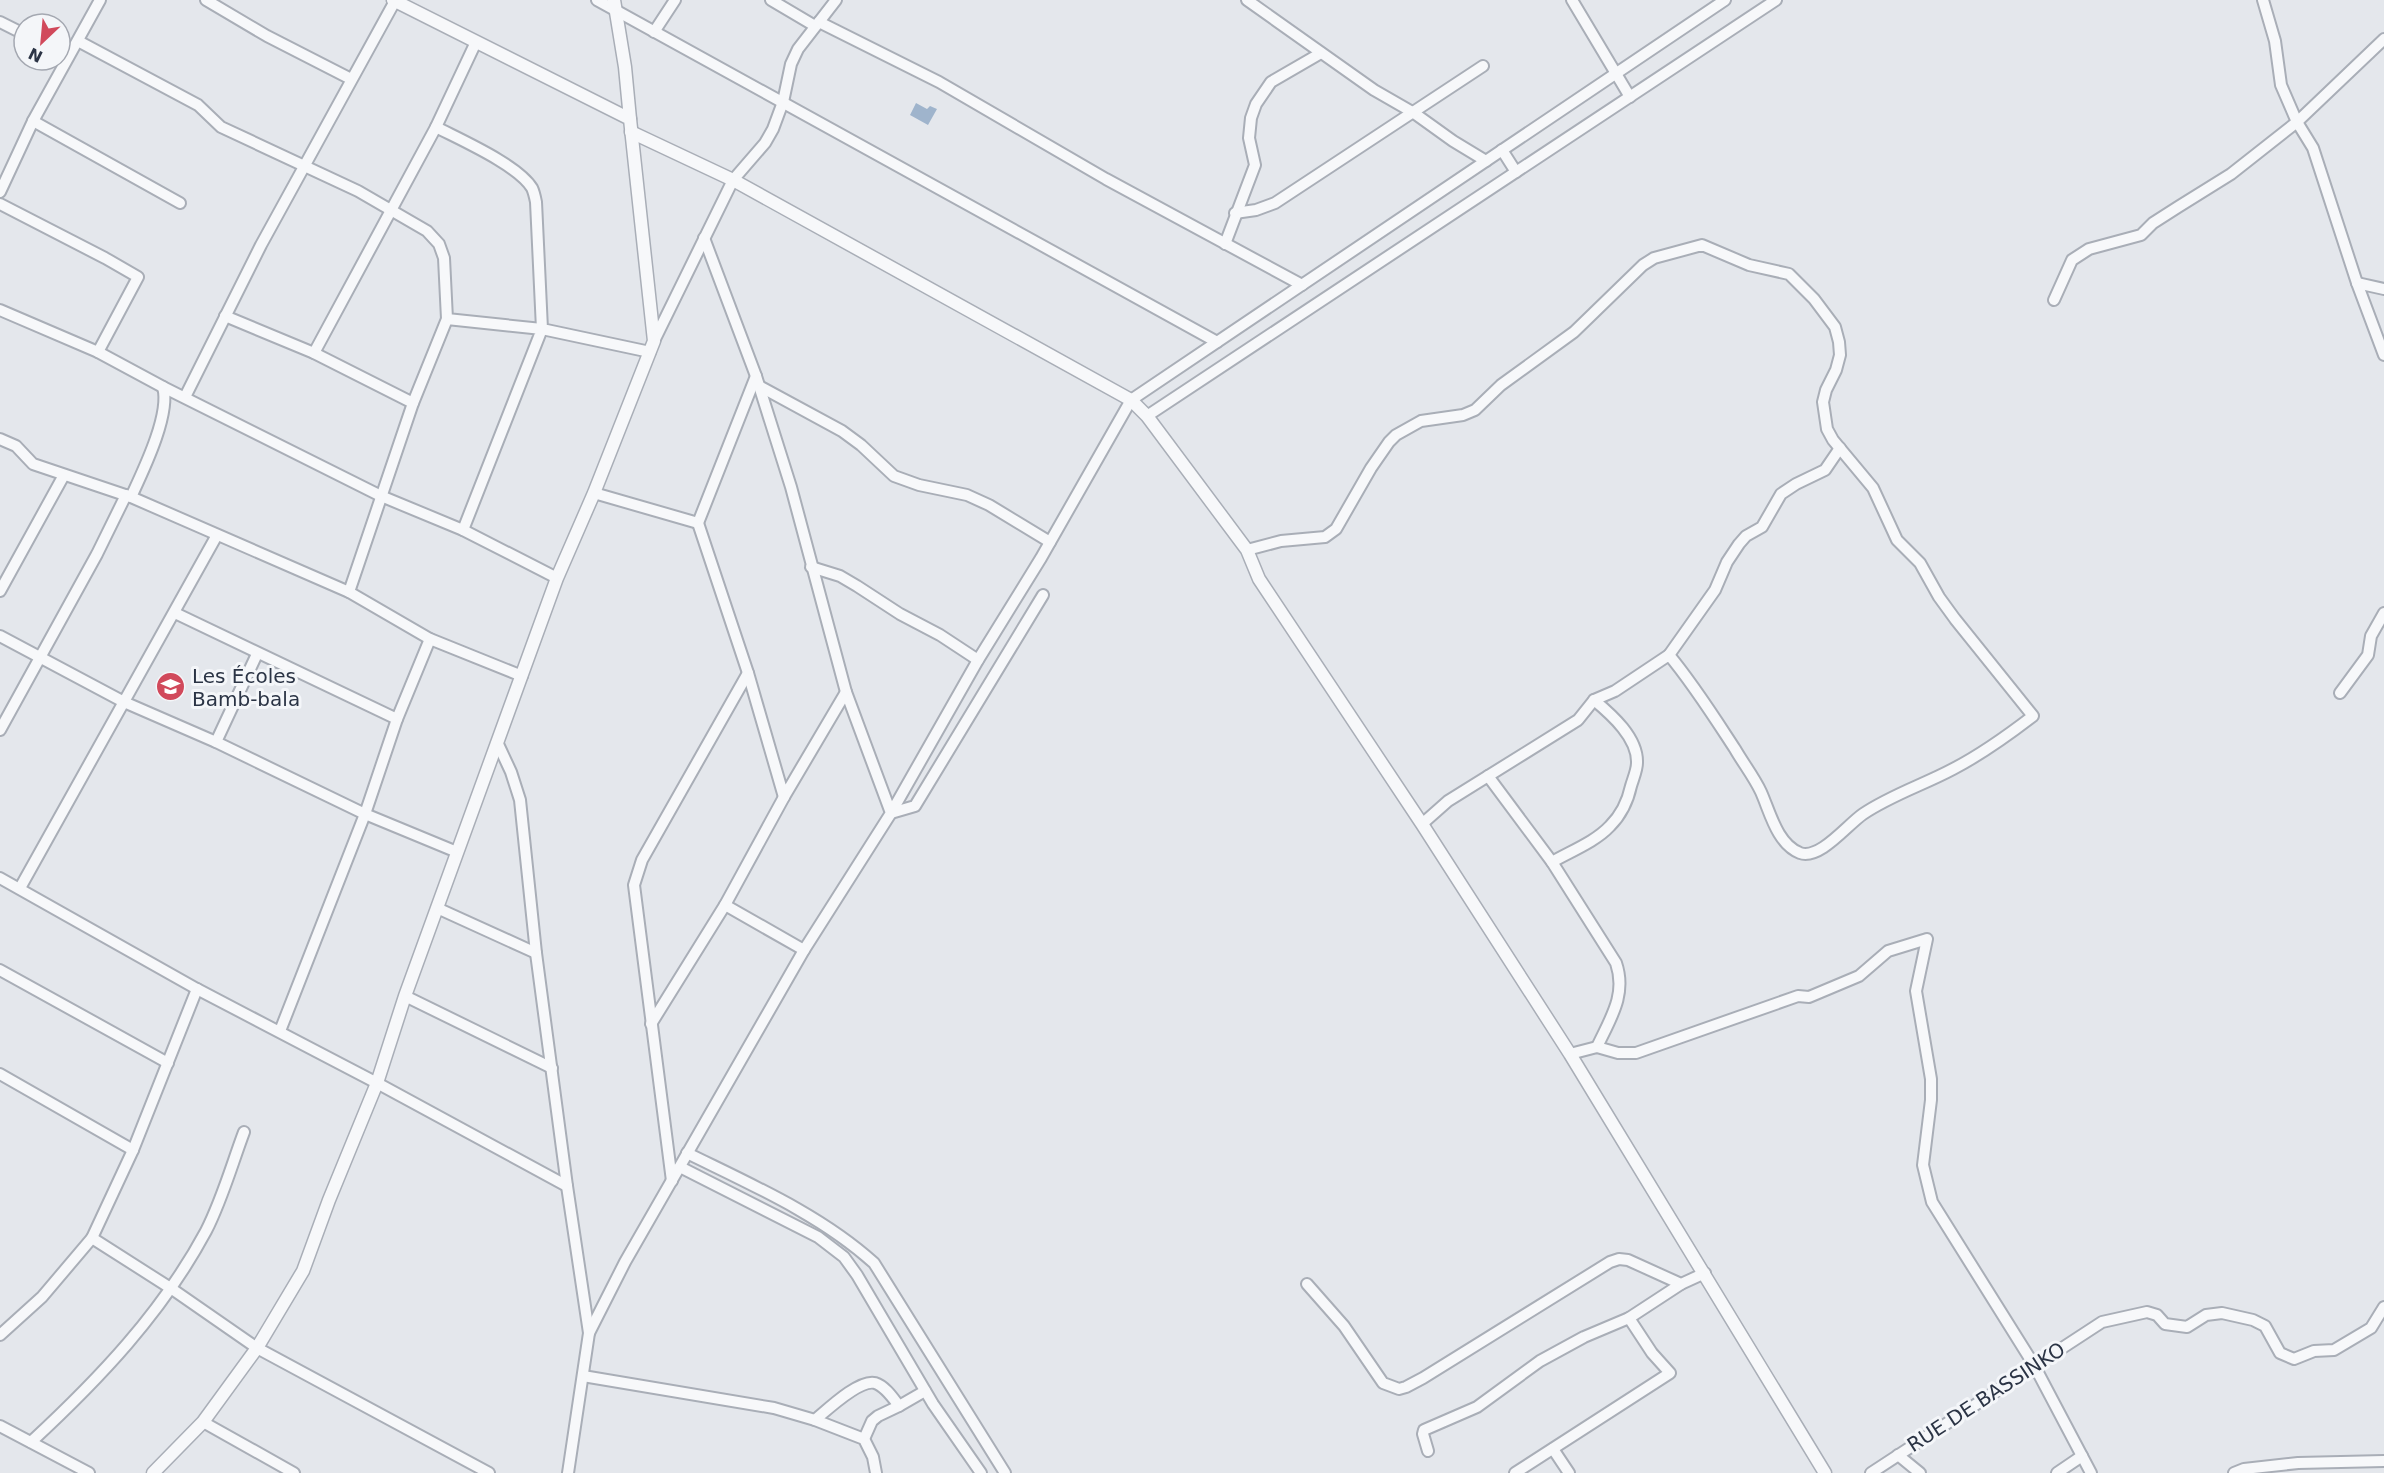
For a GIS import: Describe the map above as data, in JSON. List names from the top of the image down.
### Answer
{
  "streets": {
    "street": ["RUE DE BASSINKO"]
  },
  "places": {
    "school or university": ["Les Écoles Bamb-bala"]
  },
  "north": "bottom left"
}
